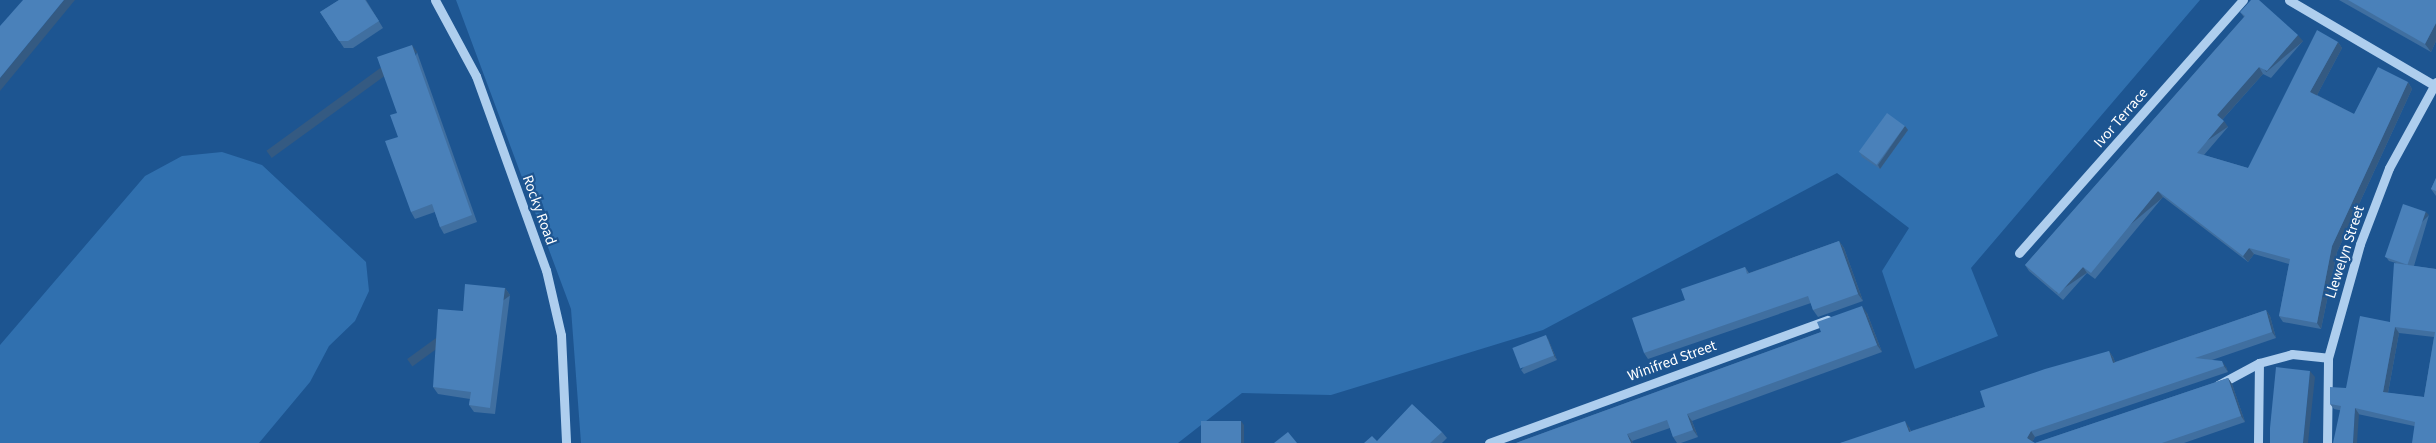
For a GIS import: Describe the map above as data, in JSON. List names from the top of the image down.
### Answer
{
  "streets": {
    "street": [
      "Ivor Terrace",
      "Rocky Road",
      "Llewelyn Street",
      "Winifred Street"
    ]
  }
}
